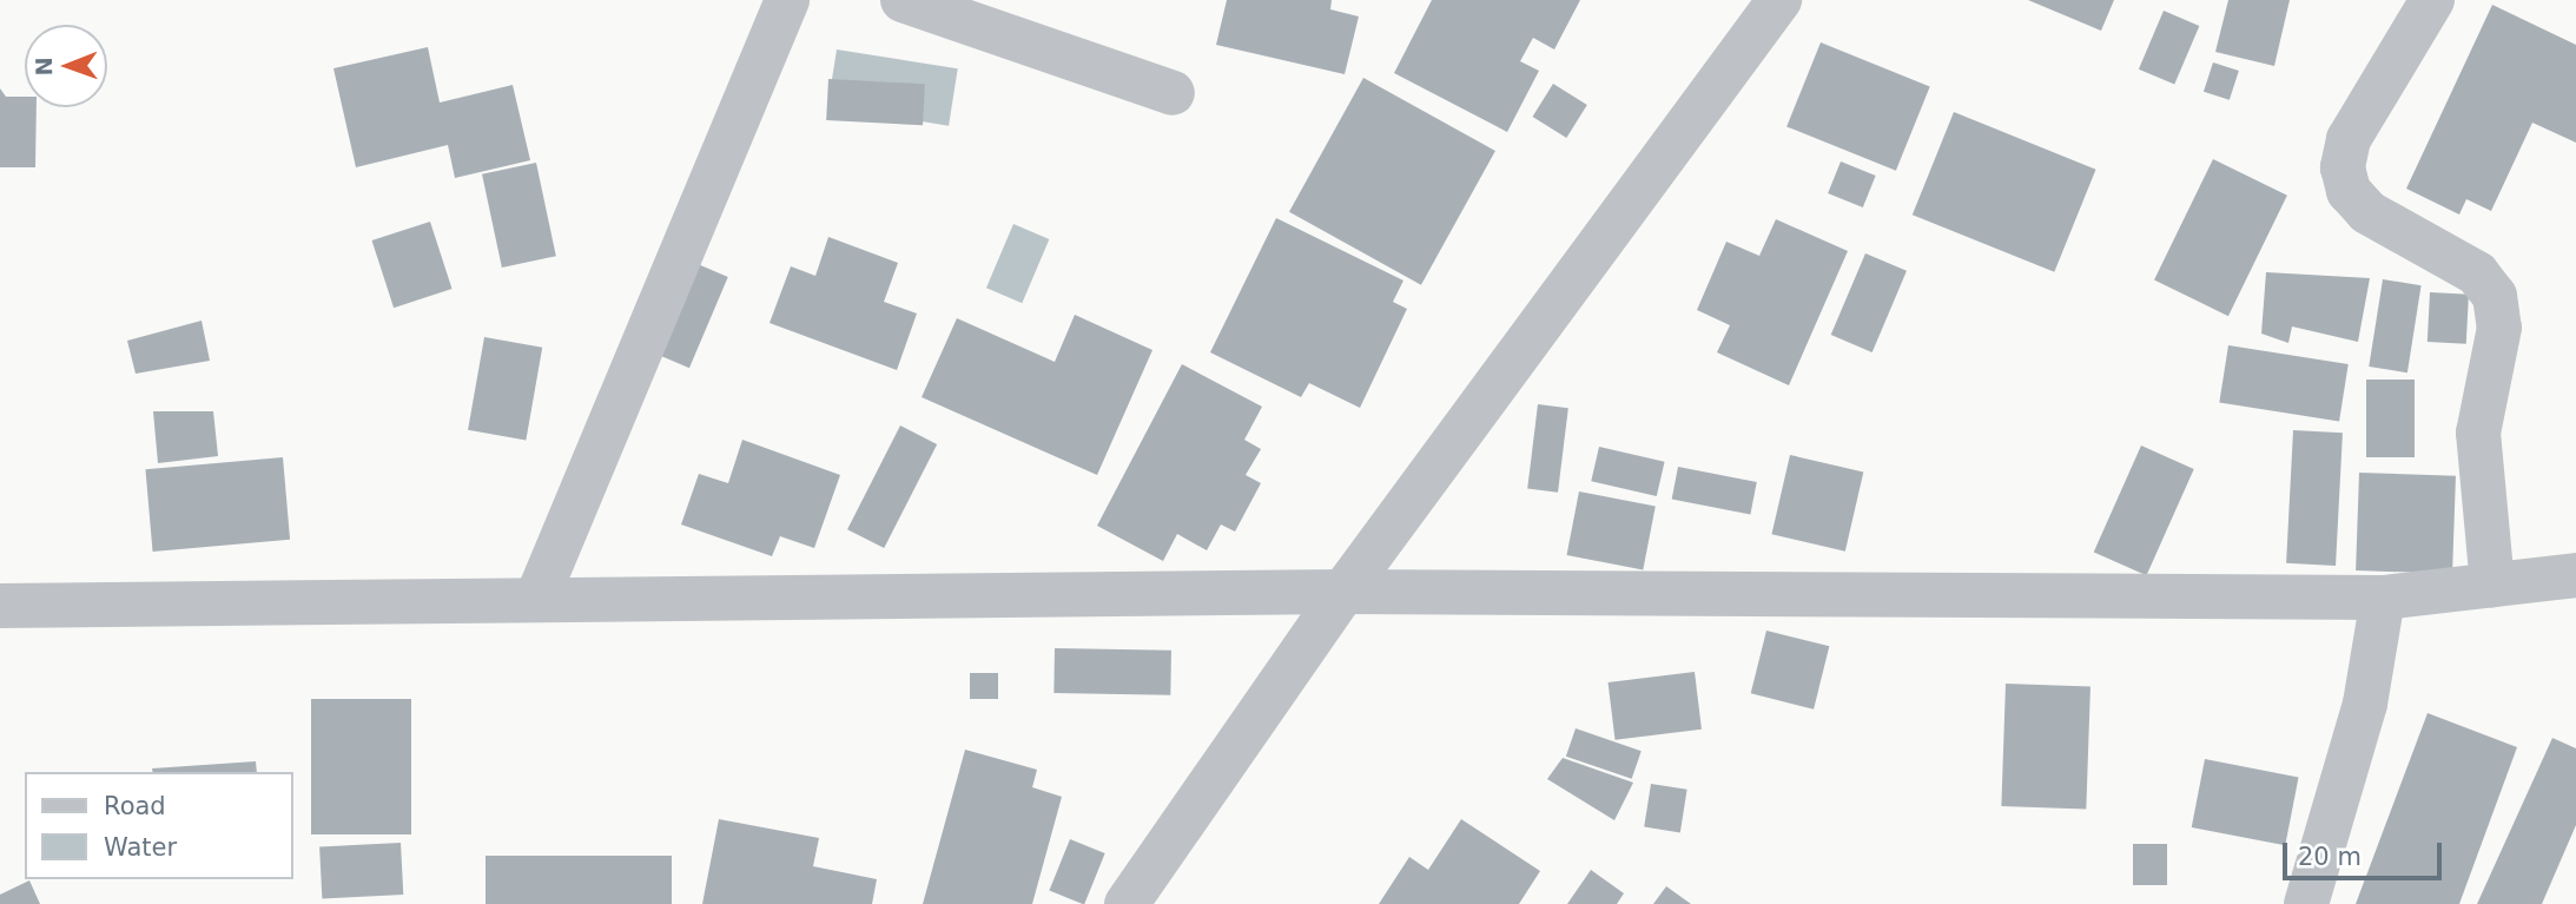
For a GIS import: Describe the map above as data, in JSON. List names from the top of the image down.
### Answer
{
  "legend": ["Road", "Water"],
  "scale_bar": "20 m",
  "north": "left"
}
